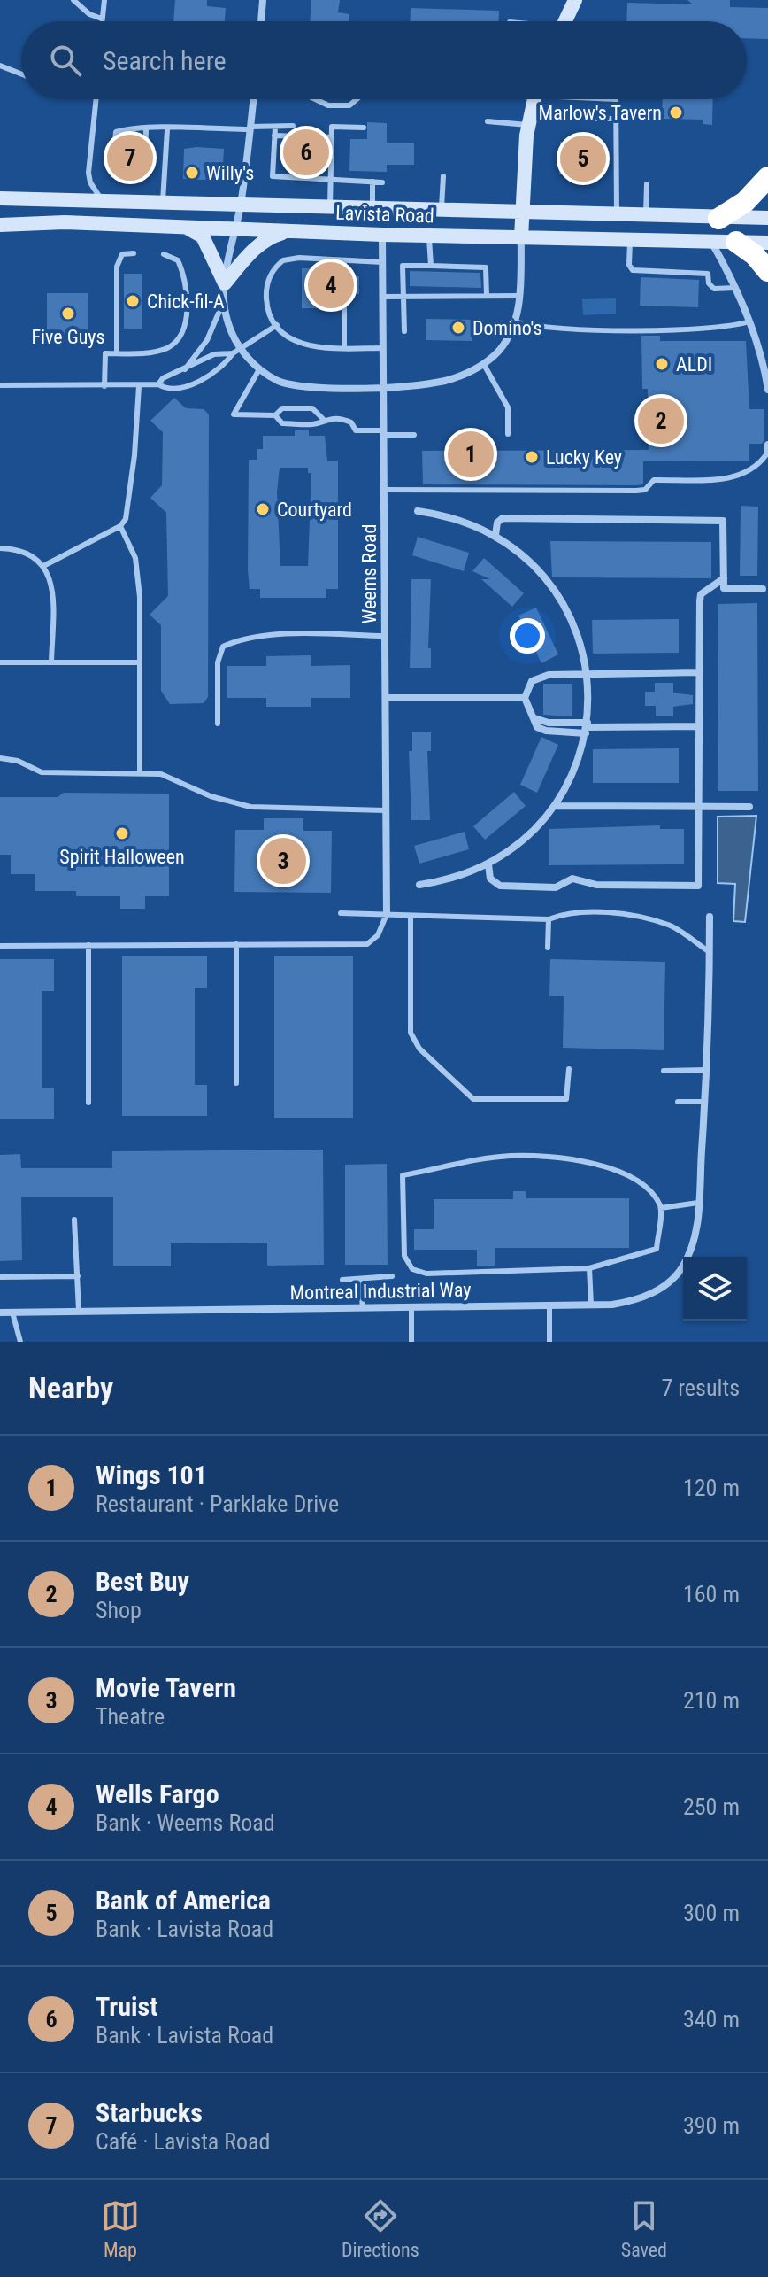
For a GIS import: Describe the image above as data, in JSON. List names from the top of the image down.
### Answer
{
  "streets": {
    "main road": ["Lavista Road"],
    "street": ["Weems Road", "Montreal Industrial Way"]
  },
  "crossings": [
    ["Lavista Road", "Weems Road"]
  ],
  "places": [
    "Marlow's Tavern",
    "Willy's",
    "Chick-fil-A",
    "Five Guys",
    "Domino's",
    "ALDI",
    "Lucky Key",
    "Courtyard",
    "Spirit Halloween"
  ],
  "page": {
    "search": "Search here",
    "pins": [
      "6",
      "7",
      "5",
      "4",
      "2",
      "1",
      "3"
    ],
    "heading": ["Nearby", "7 results"],
    "list": [
      {
        "mark": "1",
        "name": "Wings 101",
        "note": "Restaurant · Parklake Drive",
        "value": "120 m"
      },
      {
        "mark": "2",
        "name": "Best Buy",
        "note": "Shop",
        "value": "160 m"
      },
      {
        "mark": "3",
        "name": "Movie Tavern",
        "note": "Theatre",
        "value": "210 m"
      },
      {
        "mark": "4",
        "name": "Wells Fargo",
        "note": "Bank · Weems Road",
        "value": "250 m"
      },
      {
        "mark": "5",
        "name": "Bank of America",
        "note": "Bank · Lavista Road",
        "value": "300 m"
      },
      {
        "mark": "6",
        "name": "Truist",
        "note": "Bank · Lavista Road",
        "value": "340 m"
      },
      {
        "mark": "7",
        "name": "Starbucks",
        "note": "Café · Lavista Road",
        "value": "390 m"
      }
    ],
    "nav": ["Map", "Directions", "Saved"]
  }
}
